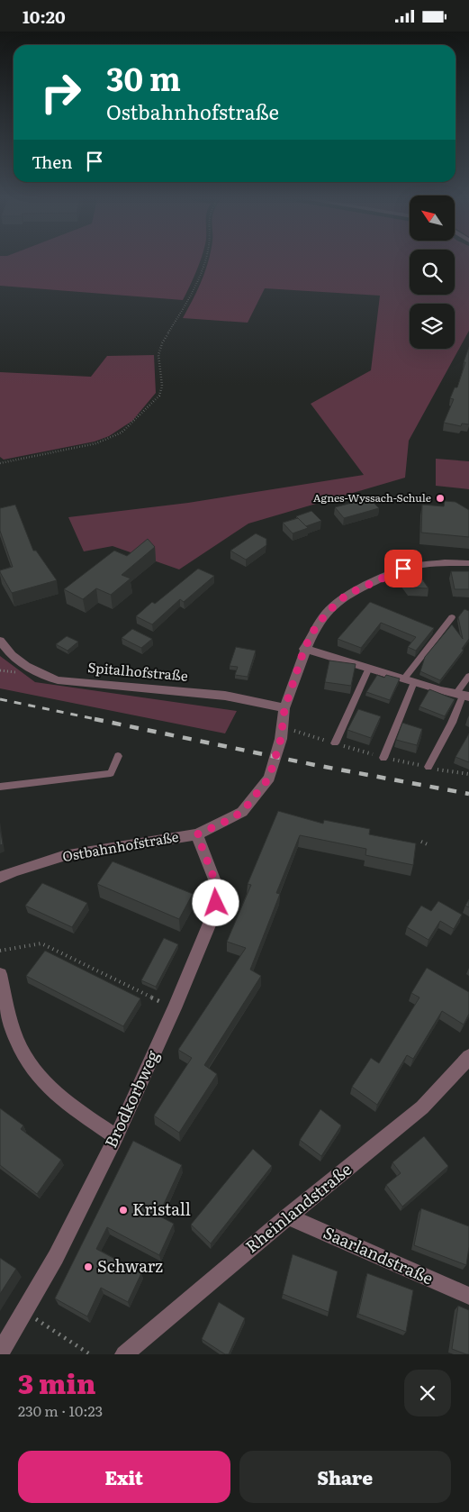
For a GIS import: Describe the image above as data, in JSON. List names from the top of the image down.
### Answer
{
  "streets": {
    "street": [
      "Spitalhofstraße",
      "Ostbahnhofstraße",
      "Brodkorbweg",
      "Rheinlandstraße",
      "Saarlandstraße"
    ]
  },
  "crossings": [
    ["Spitalhofstraße", "Ostbahnhofstraße"],
    ["Ostbahnhofstraße", "Brodkorbweg"],
    ["Rheinlandstraße", "Saarlandstraße"]
  ],
  "places": ["Agnes-Wyssach-Schule", "Kristall", "Schwarz"],
  "north": "top left",
  "page": {
    "status": "10:20",
    "turn": ["30 m", "Ostbahnhofstraße"],
    "then": "Then",
    "heading": ["3 min", "230 m · 10:23"],
    "buttons": ["Exit", "Share"]
  }
}
